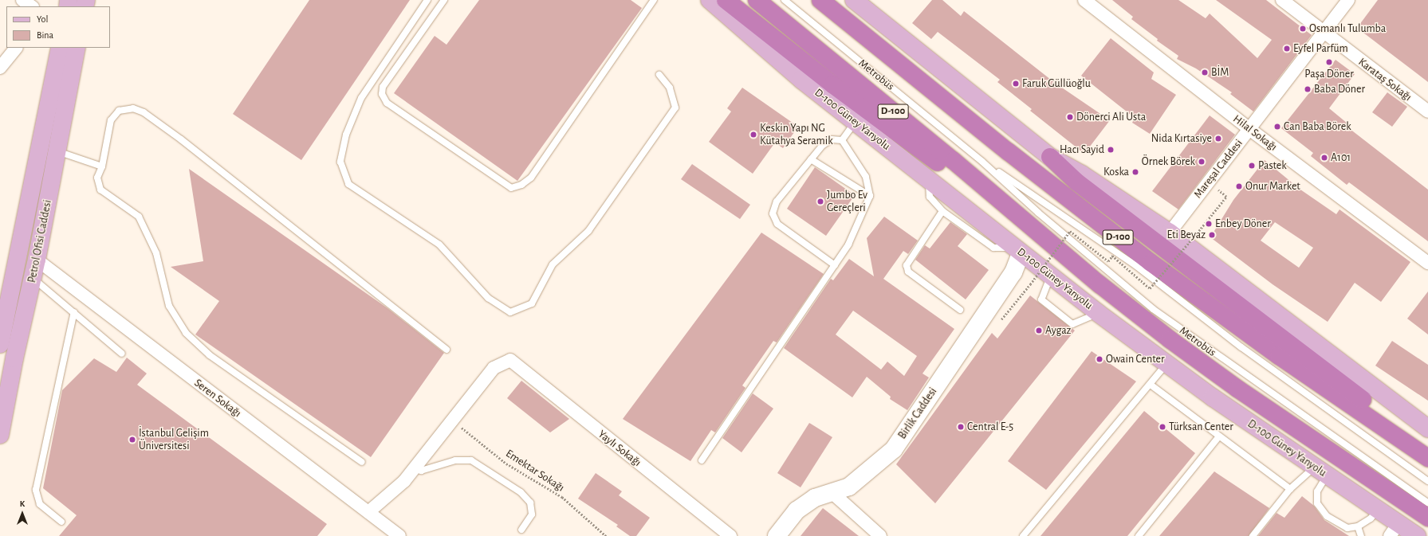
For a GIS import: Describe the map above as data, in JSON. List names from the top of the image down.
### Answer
{
  "streets": {
    "highway": ["D-100"],
    "main road": ["D-100 Güney Yanyolu", "Petrol Ofisi Caddesi"],
    "street": [
      "Karataş Sokağı",
      "Hilal Sokağı",
      "Mareşal Caddesi",
      "Seren Sokağı",
      "Birlik Caddesi",
      "Yaylı Sokağı"
    ],
    "lane": ["Metrobüs"],
    "path": ["Emektar Sokağı"]
  },
  "crossings": [
    ["Karataş Sokağı", "Mareşal Caddesi"],
    ["D-100 Güney Yanyolu", "Birlik Caddesi"],
    ["Hilal Sokağı", "Mareşal Caddesi"],
    ["Petrol Ofisi Caddesi", "Seren Sokağı"],
    ["Yaylı Sokağı", "Emektar Sokağı"]
  ],
  "places": [
    "Osmanlı Tulumba",
    "Eyfel Parfüm",
    "Paşa Döner",
    "BİM",
    "Faruk Güllüoğlu",
    "Baba Döner",
    "Dönerci Ali Usta",
    "Can Baba Börek",
    "Keskin Yapı NG Kütahya Seramik",
    "Nida Kırtasiye",
    "Hacı Sayid",
    "A101",
    "Örnek Börek",
    "Pastek",
    "Koska",
    "Onur Market",
    "Jumbo Ev Gereçleri",
    "Enbey Döner",
    "Eti Beyaz",
    "Aygaz",
    "Owain Center",
    "Central E-5",
    "Türksan Center",
    "İstanbul Gelişim Üniversitesi"
  ],
  "legend": ["Yol", "Bina"],
  "north": "top"
}
